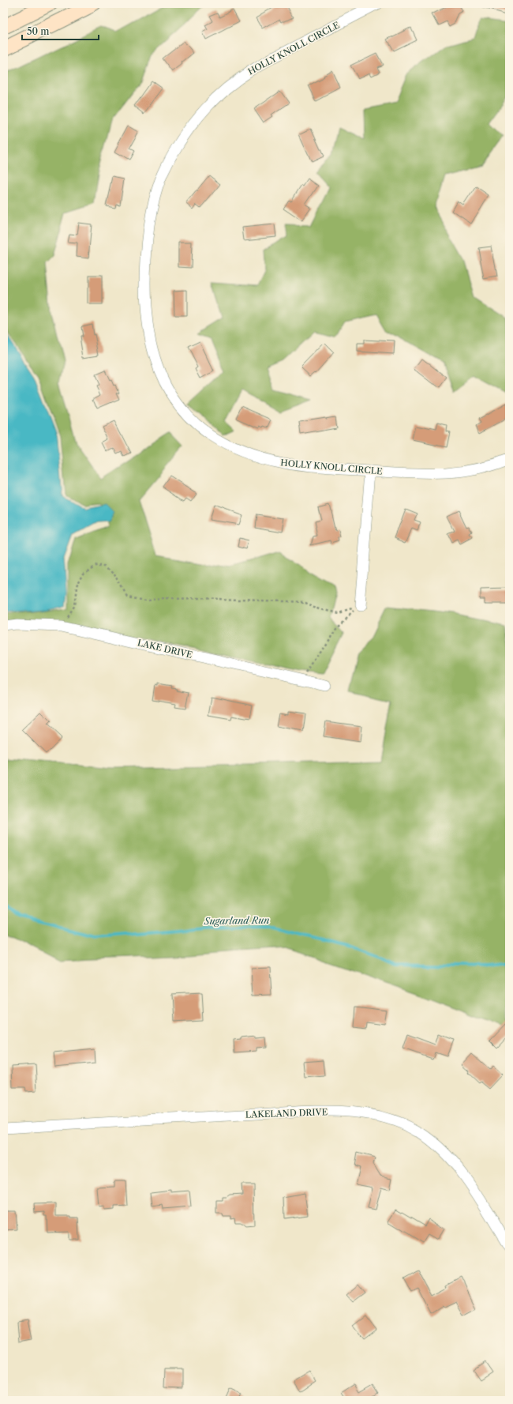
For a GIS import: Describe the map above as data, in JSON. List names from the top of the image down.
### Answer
{
  "streets": {
    "street": ["HOLLY KNOLL CIRCLE", "LAKE DRIVE", "LAKELAND DRIVE"]
  },
  "water": ["Sugarland Run"],
  "scale_bar": "50 m"
}
